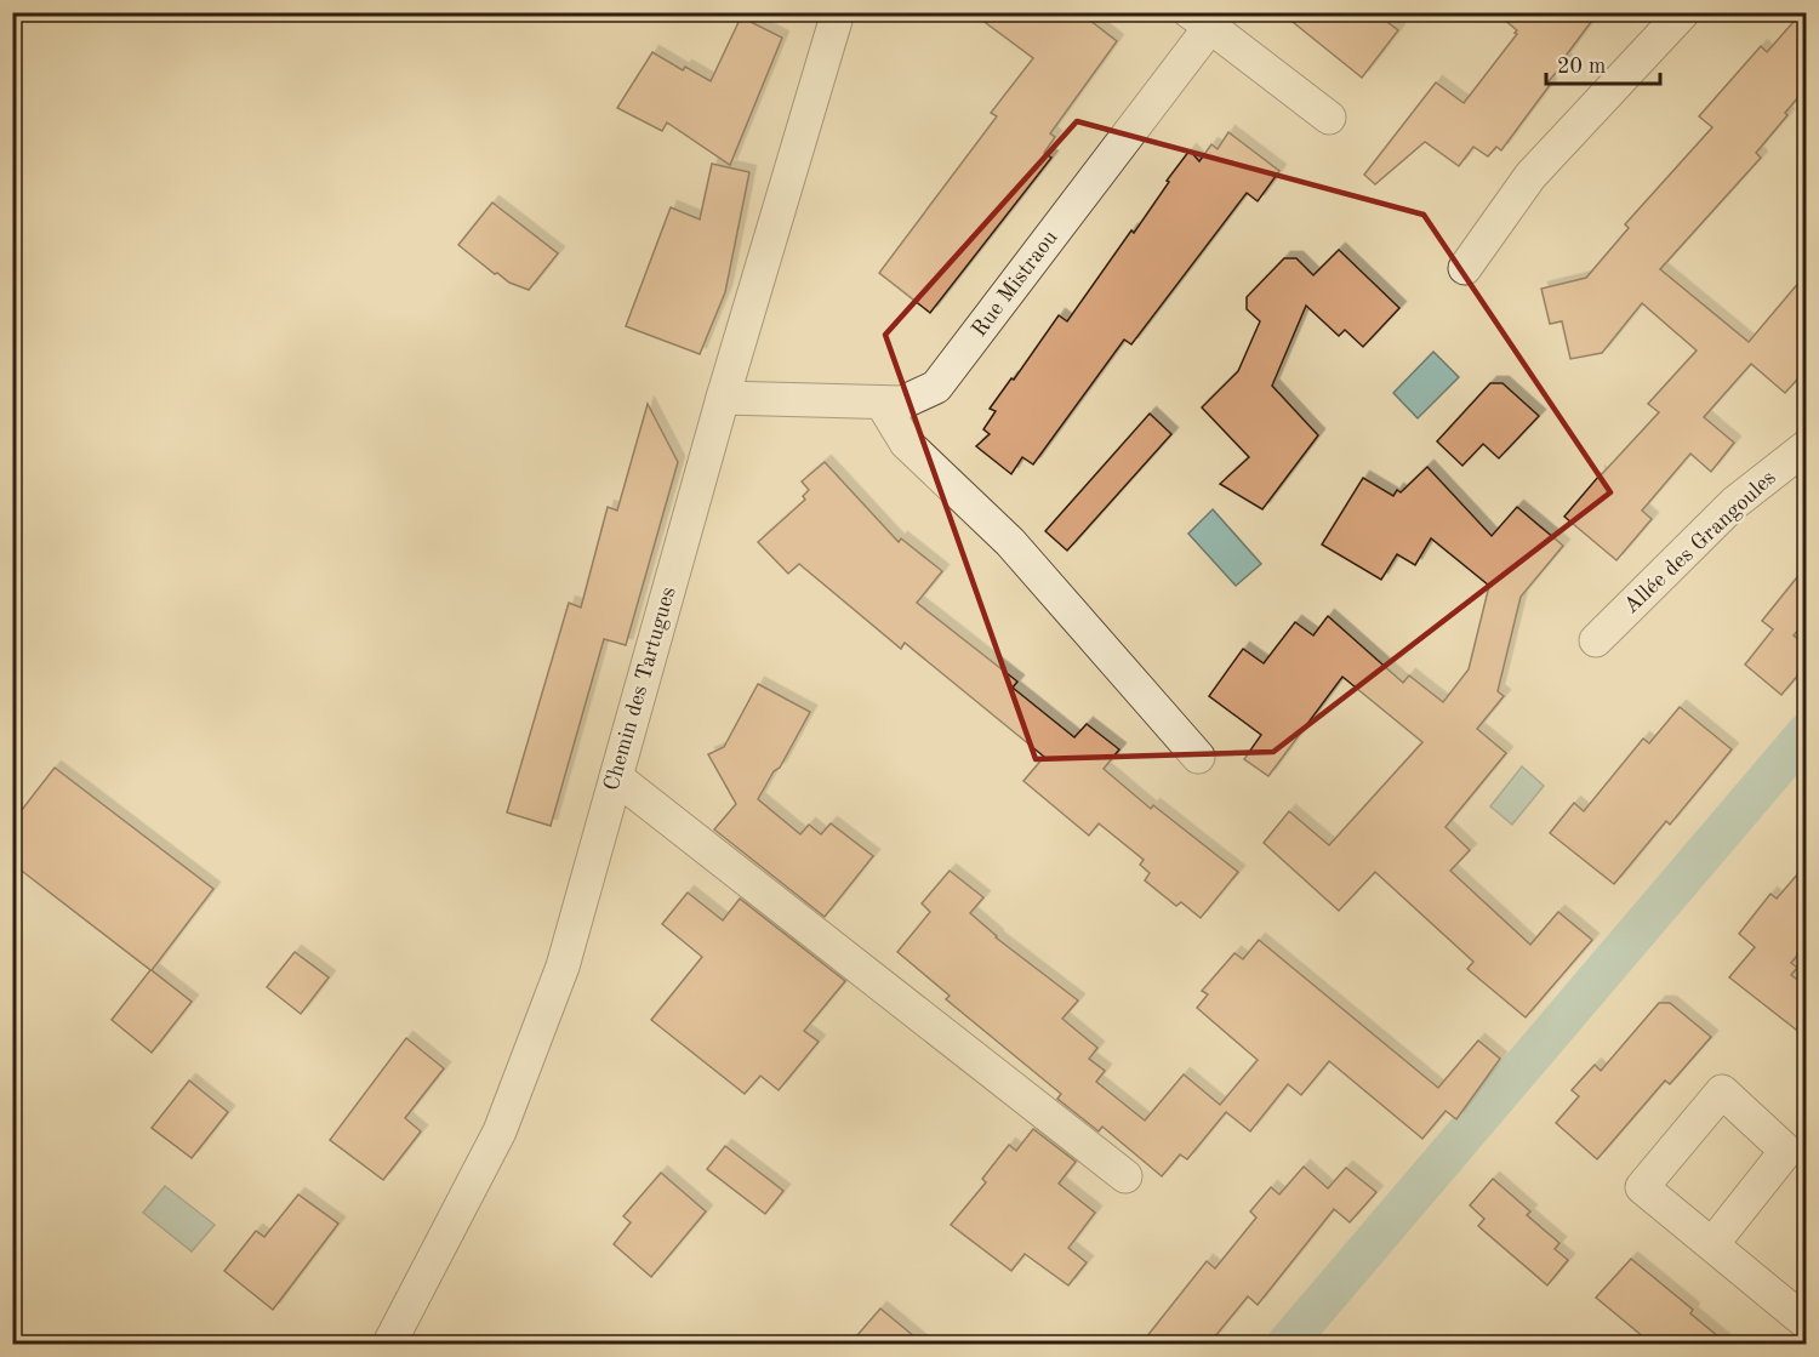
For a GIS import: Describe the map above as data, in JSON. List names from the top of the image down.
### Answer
{
  "streets": {
    "street": ["Rue Mistraou", "Allée des Grangoules", "Chemin des Tartugues"]
  },
  "crossings": [
    ["Rue Mistraou", "Chemin des Tartugues"]
  ],
  "scale_bar": "20 m"
}
